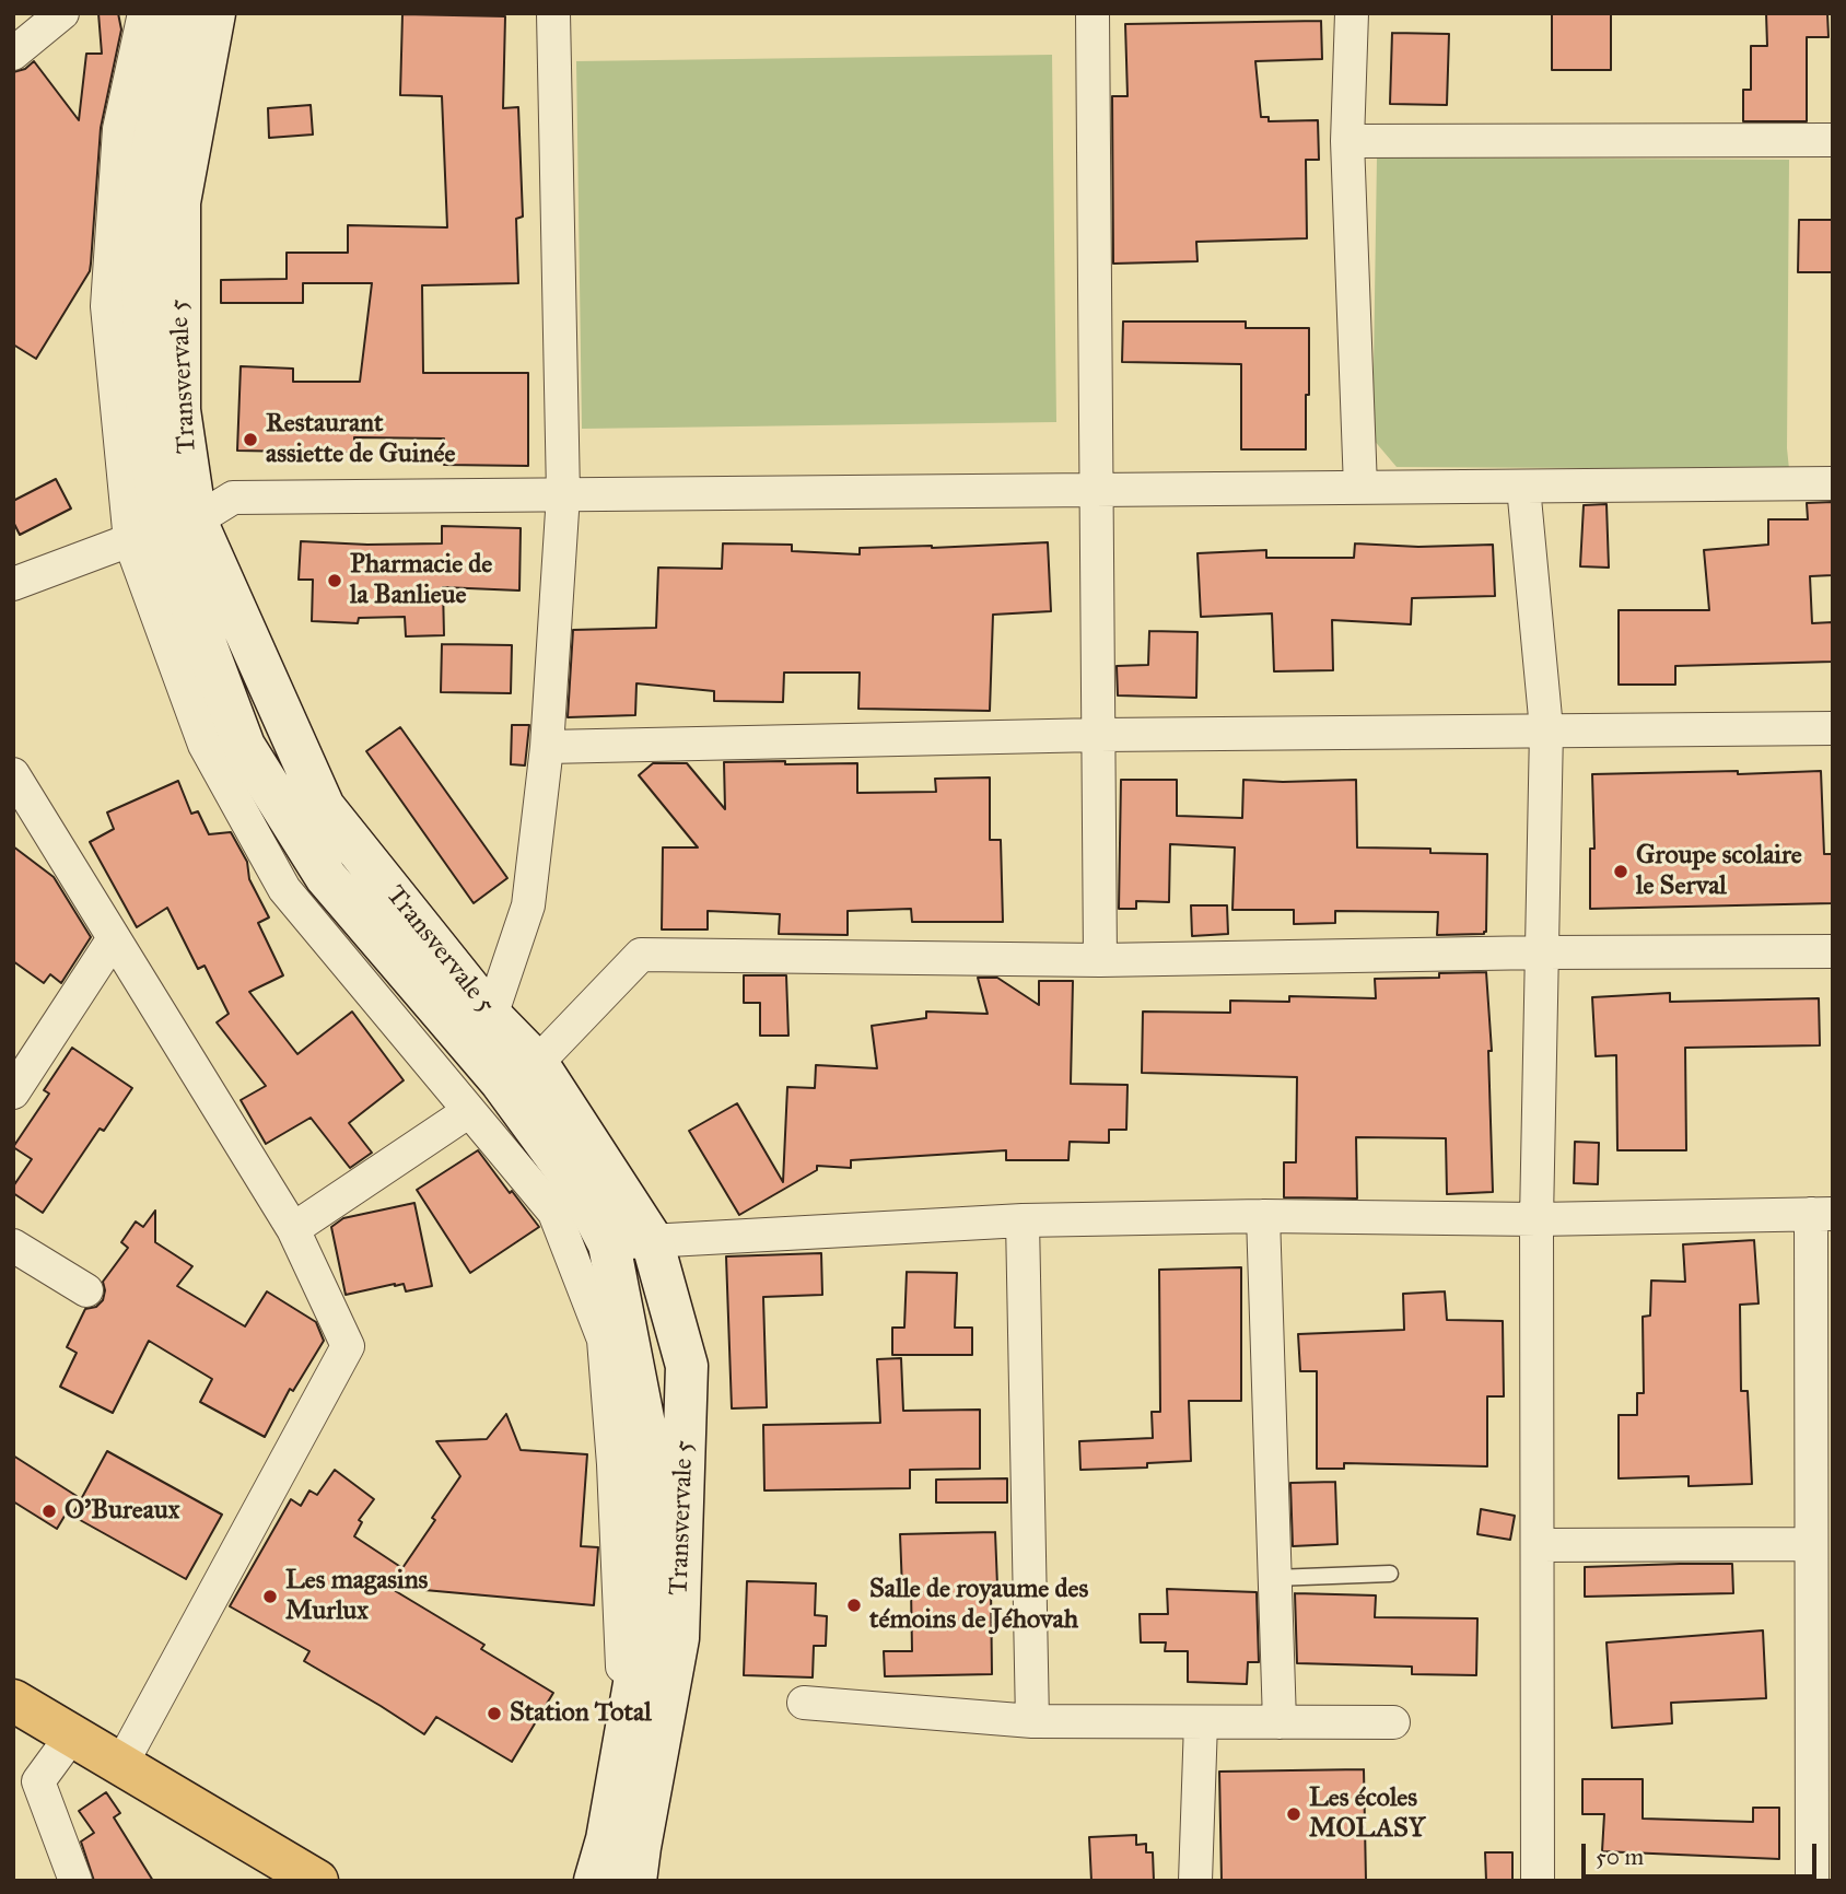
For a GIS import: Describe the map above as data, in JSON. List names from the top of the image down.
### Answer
{
  "streets": {
    "main road": ["Transvervale 5"]
  },
  "places": [
    "Restaurant assiette de Guinée",
    "Pharmacie de la Banlieue",
    "Groupe scolaire le Serval",
    "O'Bureaux",
    "Les magasins Murlux",
    "Salle de royaume des témoins de Jéhovah",
    "Station Total",
    "Les écoles MOLASY"
  ],
  "scale_bar": "50 m"
}
